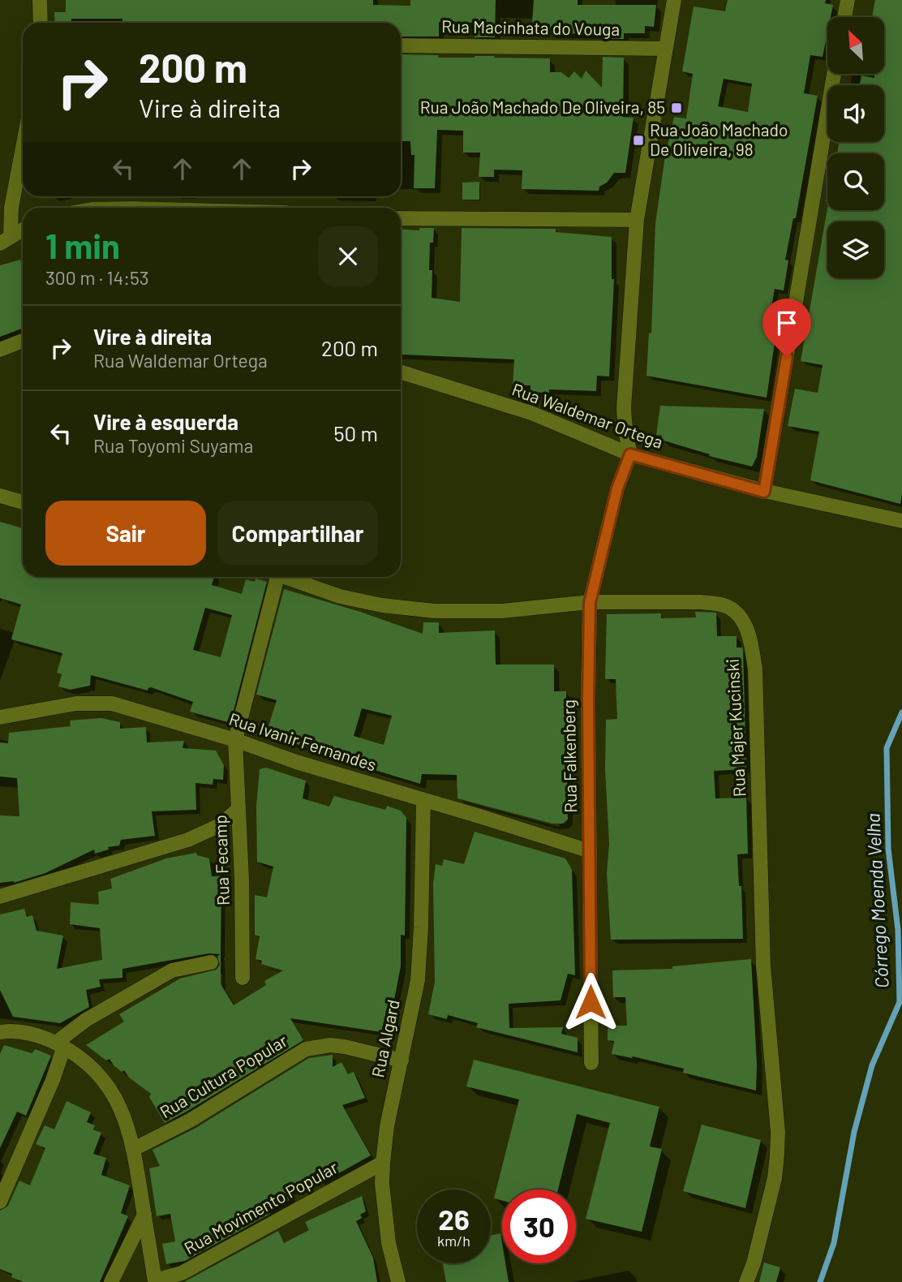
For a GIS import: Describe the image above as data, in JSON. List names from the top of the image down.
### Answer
{
  "streets": {
    "street": [
      "Rua Macinhata do Vouga",
      "Rua Waldemar Ortega",
      "Rua Majer Kucinski",
      "Rua Ivanir Fernandes",
      "Rua Falkenberg",
      "Rua Fecamp",
      "Rua Algard",
      "Rua Cultura Popular",
      "Rua Movimento Popular"
    ]
  },
  "crossings": [
    ["Rua Waldemar Ortega", "Rua Falkenberg"],
    ["Rua Majer Kucinski", "Rua Falkenberg"],
    ["Rua Ivanir Fernandes", "Rua Falkenberg"],
    ["Rua Ivanir Fernandes", "Rua Fecamp"],
    ["Rua Ivanir Fernandes", "Rua Algard"],
    ["Rua Algard", "Rua Cultura Popular"],
    ["Rua Algard", "Rua Movimento Popular"]
  ],
  "water": ["Córrego Moenda Velha"],
  "places": {
    "transit": ["Rua João Machado De Oliveira, 85", "Rua João Machado De Oliveira, 98"]
  },
  "north": "top left",
  "page": {
    "turn": ["200 m", "Vire à direita"],
    "heading": ["1 min", "300 m · 14:53"],
    "list": [
      {
        "name": "Vire à direita",
        "note": "Rua Waldemar Ortega",
        "value": "200 m"
      },
      {
        "name": "Vire à esquerda",
        "note": "Rua Toyomi Suyama",
        "value": "50 m"
      }
    ],
    "buttons": ["Sair", "Compartilhar"],
    "speed": "26 km/h",
    "limit": "30"
  }
}
